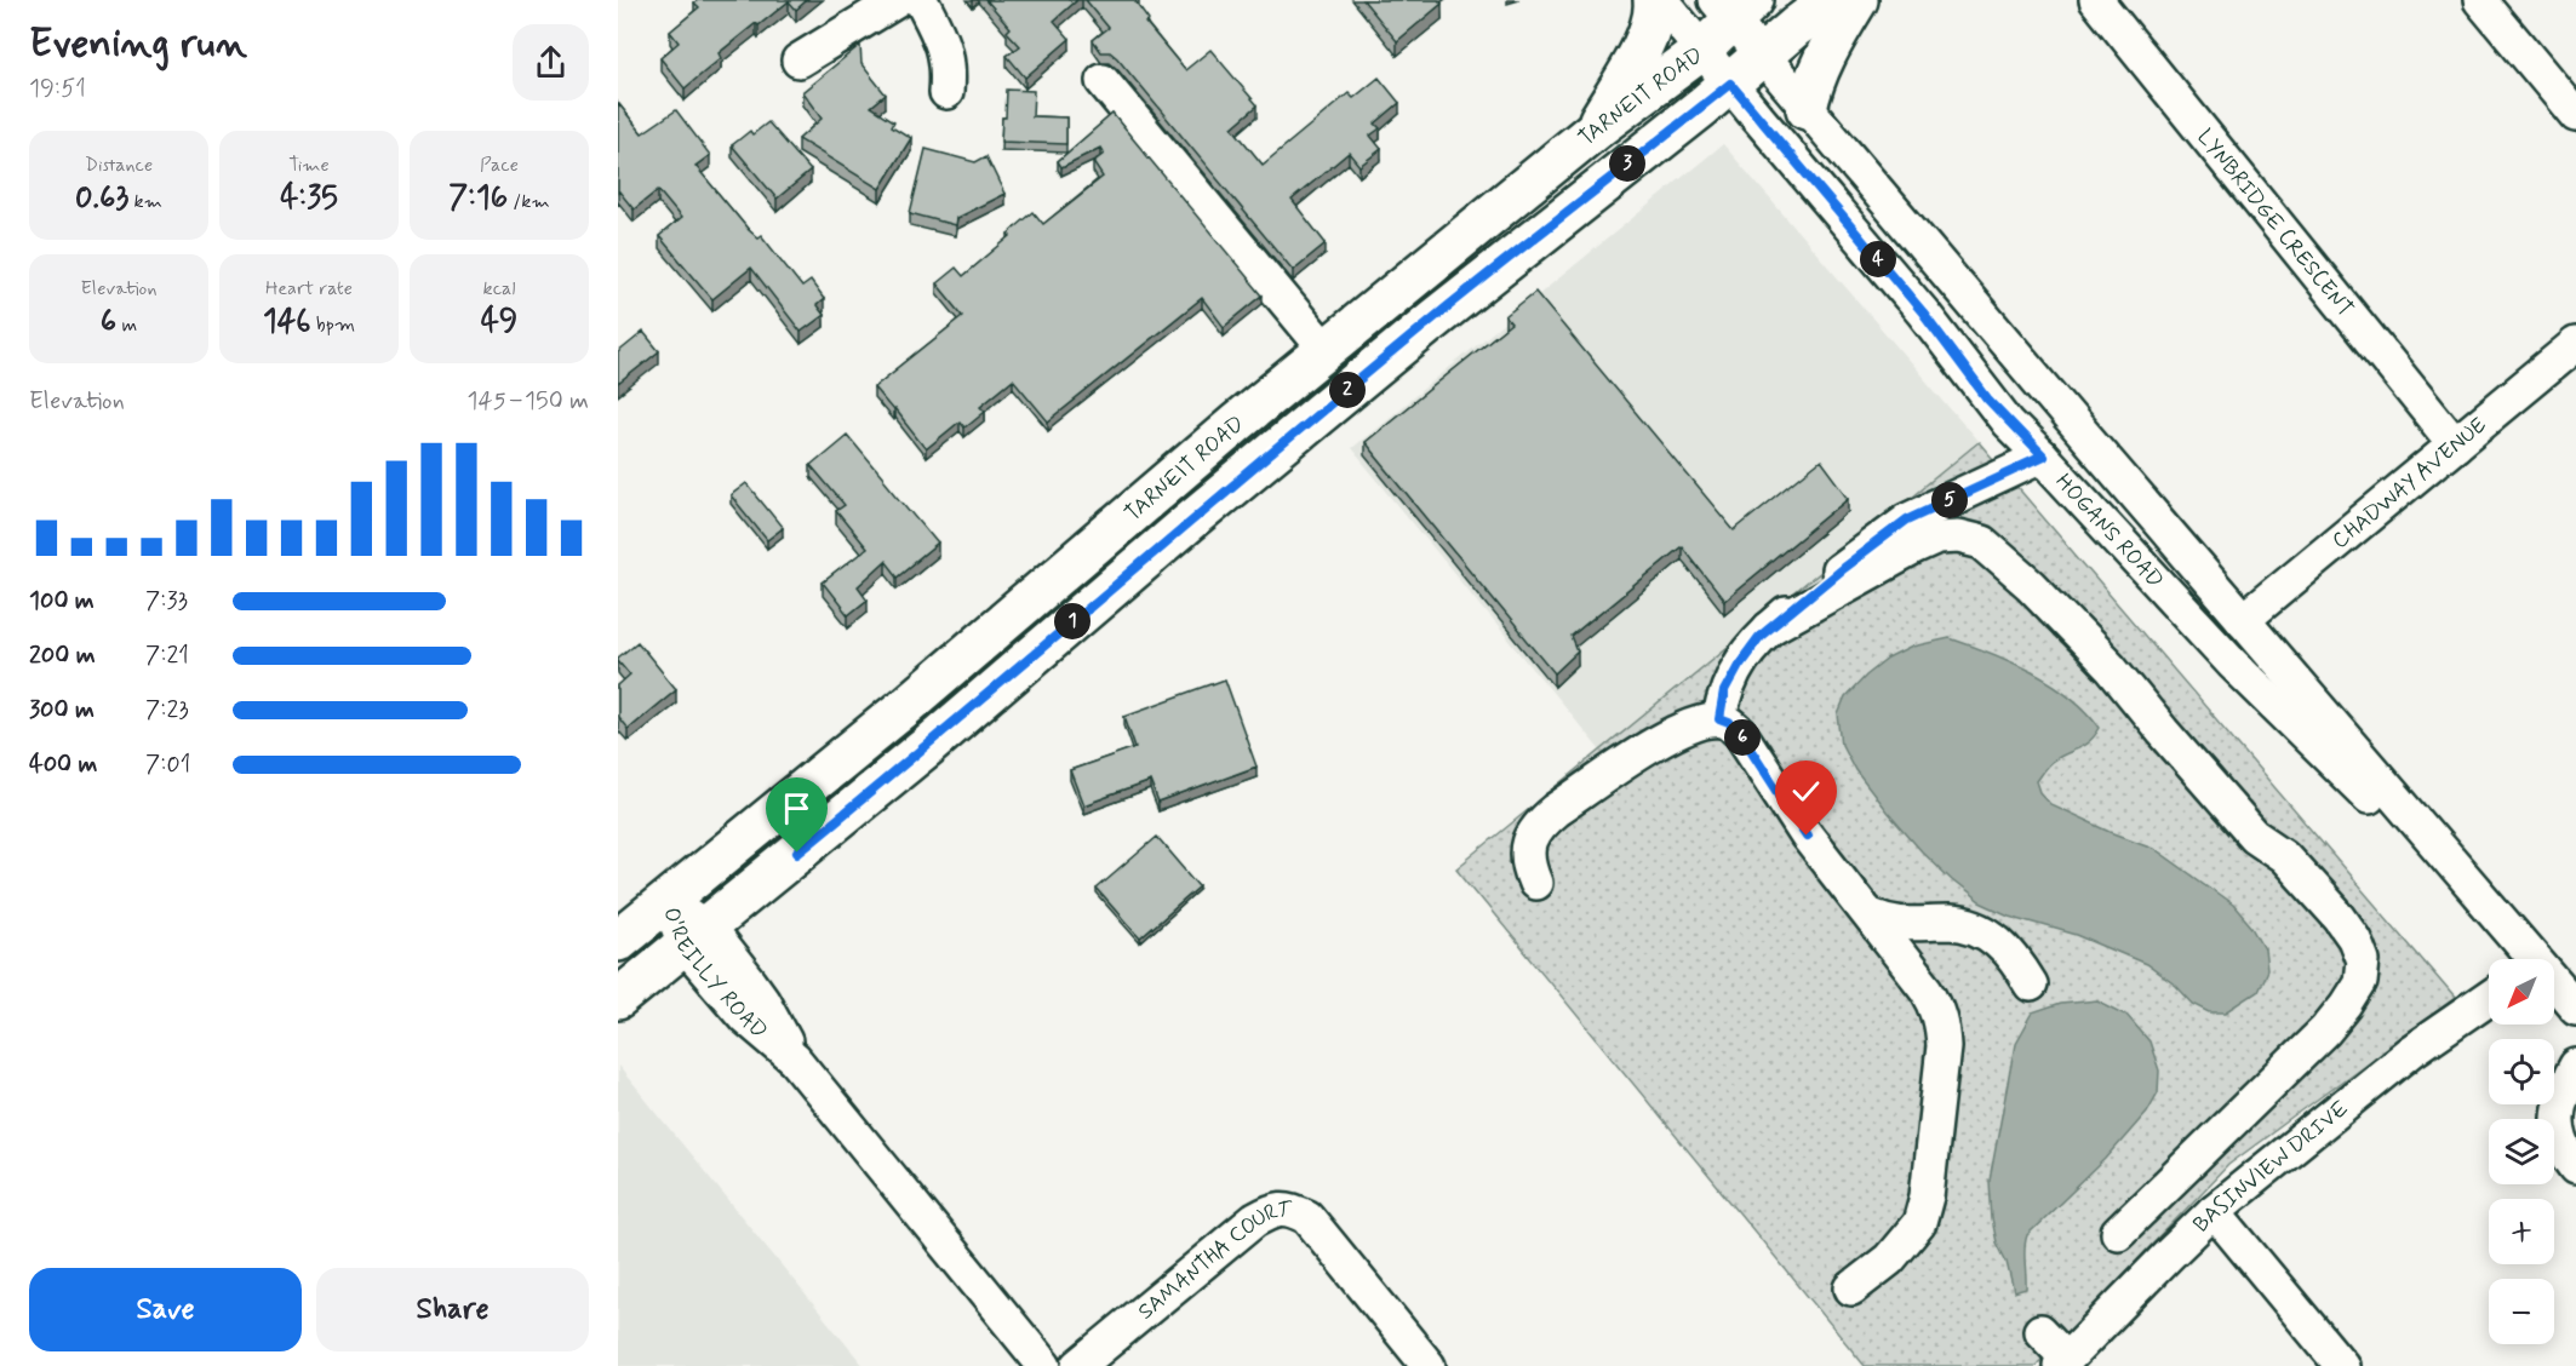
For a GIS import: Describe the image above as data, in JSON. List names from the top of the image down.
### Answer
{
  "streets": {
    "main road": ["TARNEIT ROAD"],
    "street": [
      "LYNBRIDGE CRESCENT",
      "CHADWAY AVENUE",
      "HOGANS ROAD",
      "O'REILLY ROAD",
      "BASINVIEW DRIVE",
      "SAMANTHA COURT"
    ]
  },
  "crossings": [
    ["TARNEIT ROAD", "HOGANS ROAD"],
    ["TARNEIT ROAD", "O'REILLY ROAD"],
    ["LYNBRIDGE CRESCENT", "CHADWAY AVENUE"],
    ["CHADWAY AVENUE", "HOGANS ROAD"]
  ],
  "north": "bottom left",
  "page": {
    "heading": ["Evening run", "19:51"],
    "stats": [
      ["Distance", "0.63 km"],
      ["Time", "4:35"],
      ["Pace", "7:16 /km"],
      ["Elevation", "6 m"],
      ["Heart rate", "146 bpm"],
      ["kcal", "49"]
    ],
    "pins": [
      "3",
      "4",
      "2",
      "5",
      "1",
      "6"
    ],
    "chart": ["Elevation", "145–150 m"],
    "list": [
      {
        "name": "100 m",
        "note": "7:33"
      },
      {
        "name": "200 m",
        "note": "7:21"
      },
      {
        "name": "300 m",
        "note": "7:23"
      },
      {
        "name": "400 m",
        "note": "7:01"
      }
    ],
    "map_buttons": ["+", "−"],
    "buttons": ["Save", "Share"]
  }
}
